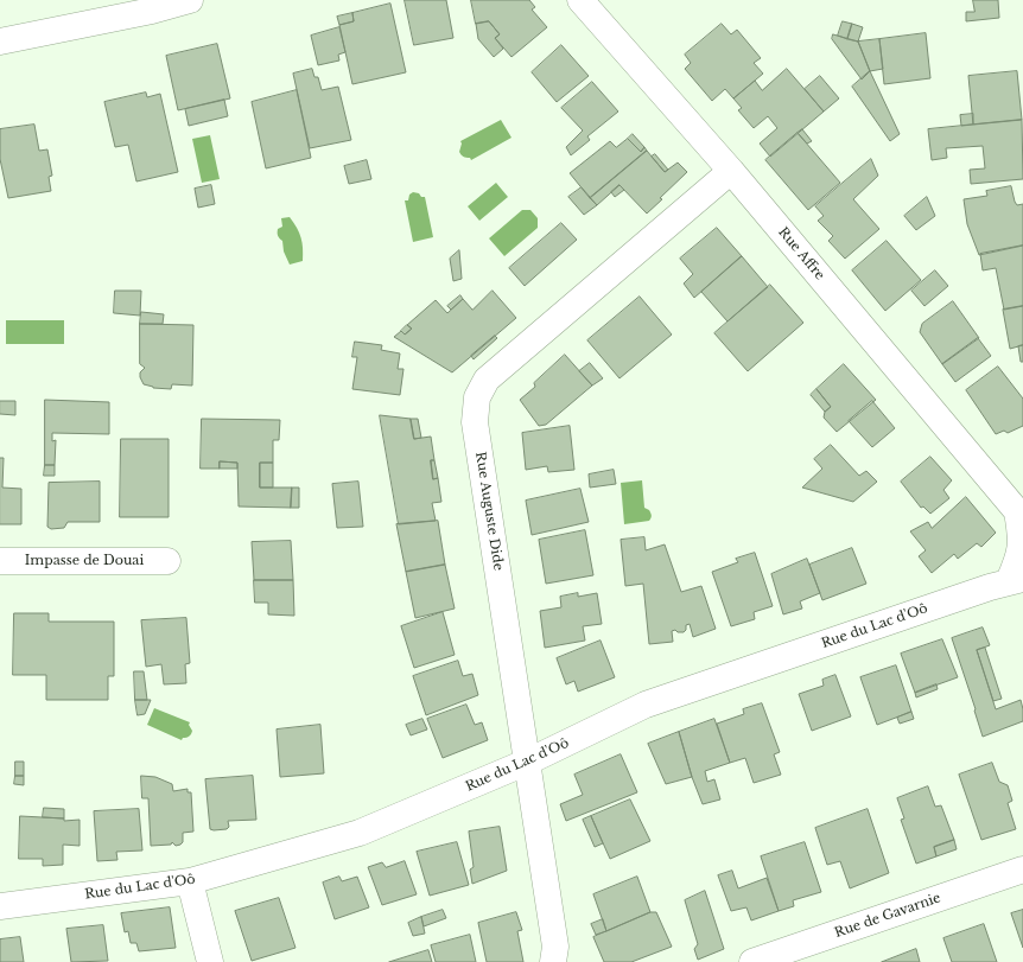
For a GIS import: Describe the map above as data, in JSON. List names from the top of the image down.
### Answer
{
  "streets": {
    "street": [
      "Rue Affre",
      "Rue Auguste Dide",
      "Impasse de Douai",
      "Rue du Lac d'Oô",
      "Rue de Gavarnie"
    ]
  },
  "crossings": [
    ["Rue Affre", "Rue Auguste Dide"],
    ["Rue Affre", "Rue du Lac d'Oô"],
    ["Rue Auguste Dide", "Rue du Lac d'Oô"]
  ]
}
